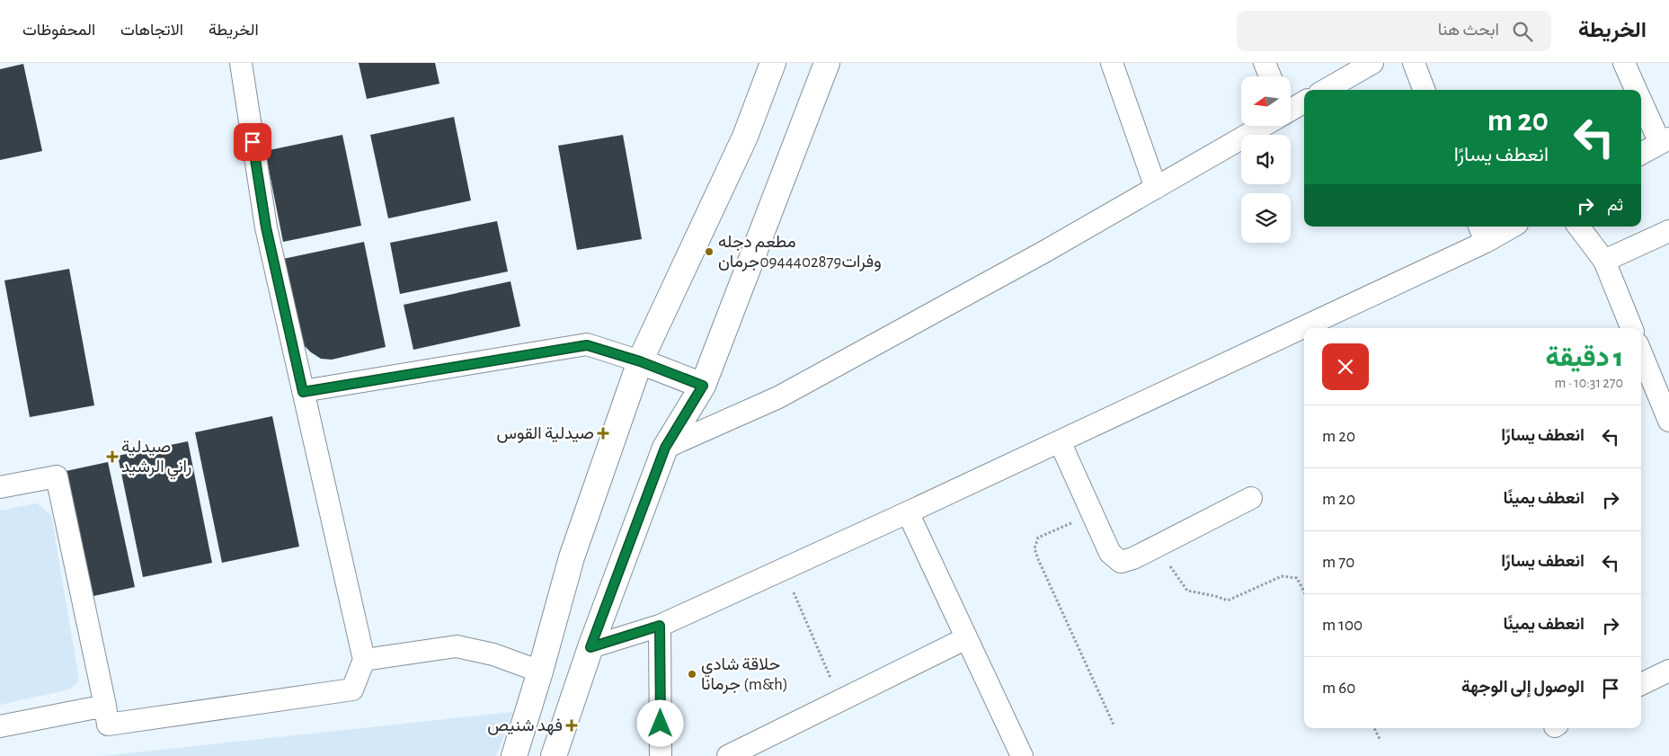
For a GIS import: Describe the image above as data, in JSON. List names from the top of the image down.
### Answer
{
  "places": {
    "other": ["مطعم دجله وفرات0944402879جرمان", "حلاقة شادي جرمانا (m&h)"],
    "health": ["صيدلية القوس", "صيدلية راني الرشيد", "فهد شنيص"]
  },
  "north": "left",
  "page": {
    "header": "الخريطة",
    "search": "ابحث هنا",
    "nav": ["الخريطة", "الاتجاهات", "المحفوظات"],
    "turn": ["20 m", "انعطف يسارًا"],
    "then": "ثم",
    "heading": ["1 دقيقة", "270 m · 10:31"],
    "list": [
      {
        "name": "انعطف يسارًا",
        "value": "20 m"
      },
      {
        "name": "انعطف يمينًا",
        "value": "20 m"
      },
      {
        "name": "انعطف يسارًا",
        "value": "70 m"
      },
      {
        "name": "انعطف يمينًا",
        "value": "100 m"
      },
      {
        "name": "الوصول إلى الوجهة",
        "value": "60 m"
      }
    ]
  }
}
